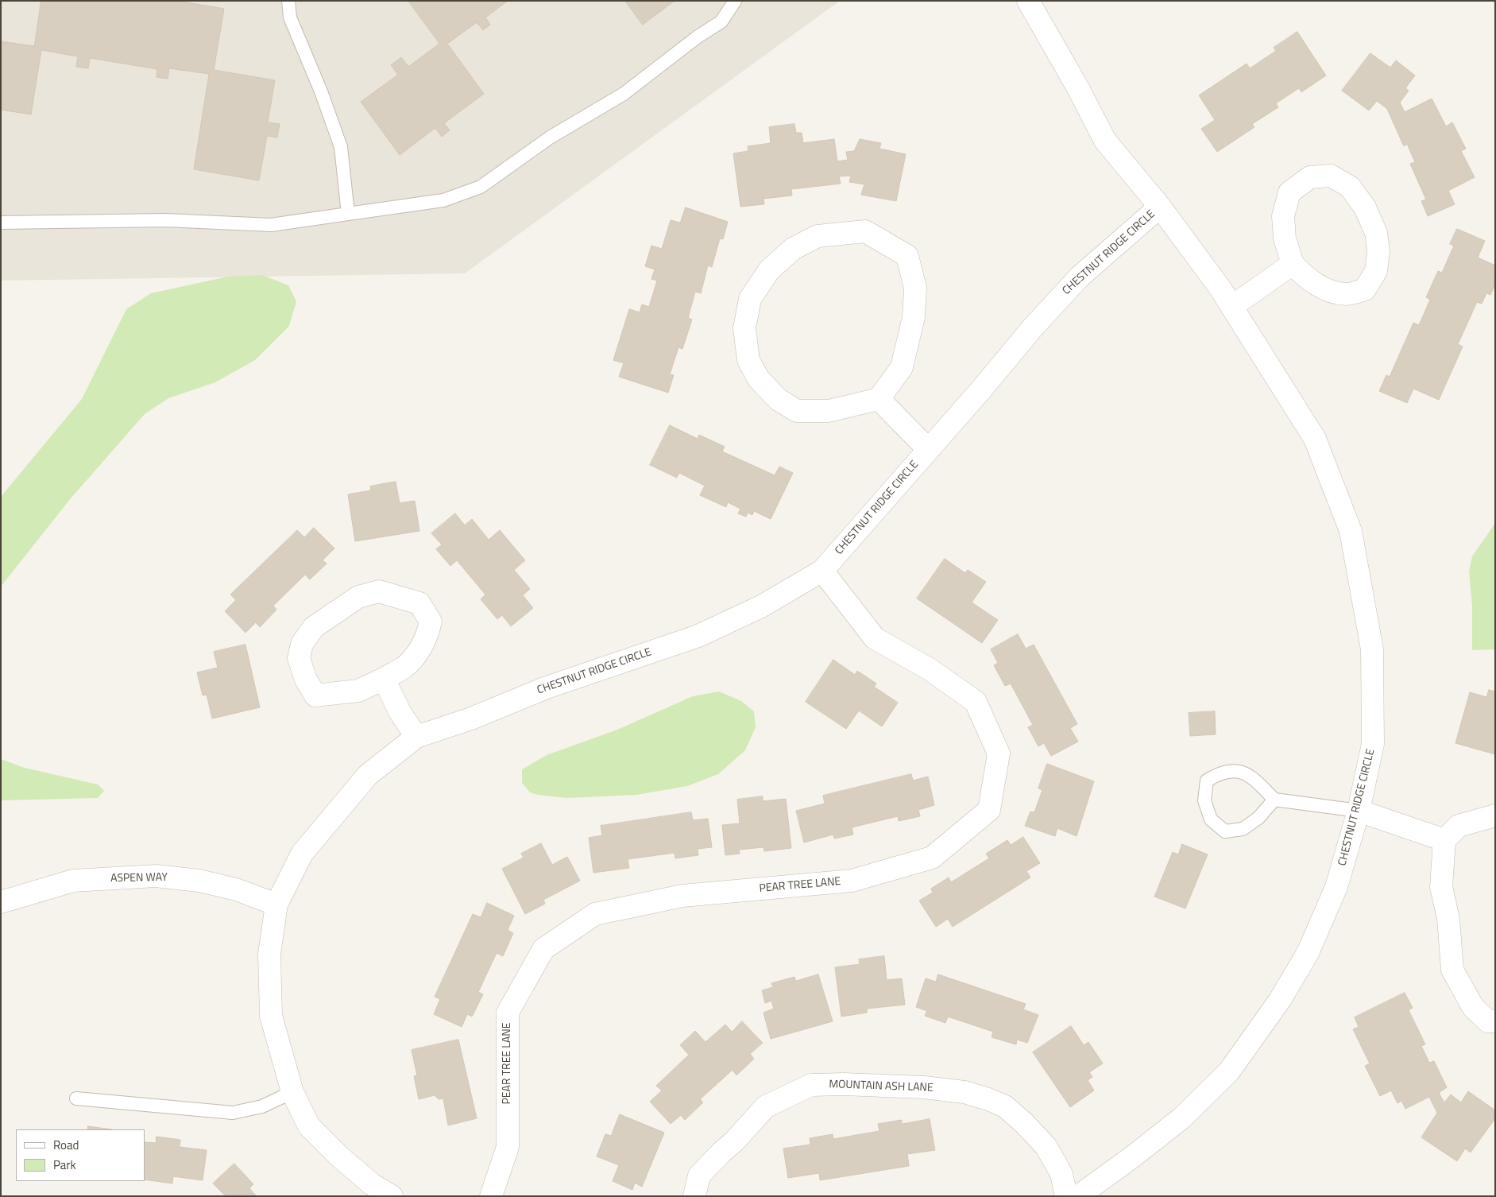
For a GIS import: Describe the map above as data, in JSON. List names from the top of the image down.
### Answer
{
  "streets": {
    "street": [
      "CHESTNUT RIDGE CIRCLE",
      "ASPEN WAY",
      "PEAR TREE LANE",
      "MOUNTAIN ASH LANE"
    ]
  },
  "crossings": [
    ["CHESTNUT RIDGE CIRCLE", "ASPEN WAY"],
    ["CHESTNUT RIDGE CIRCLE", "PEAR TREE LANE"]
  ],
  "legend": ["Road", "Park"]
}
